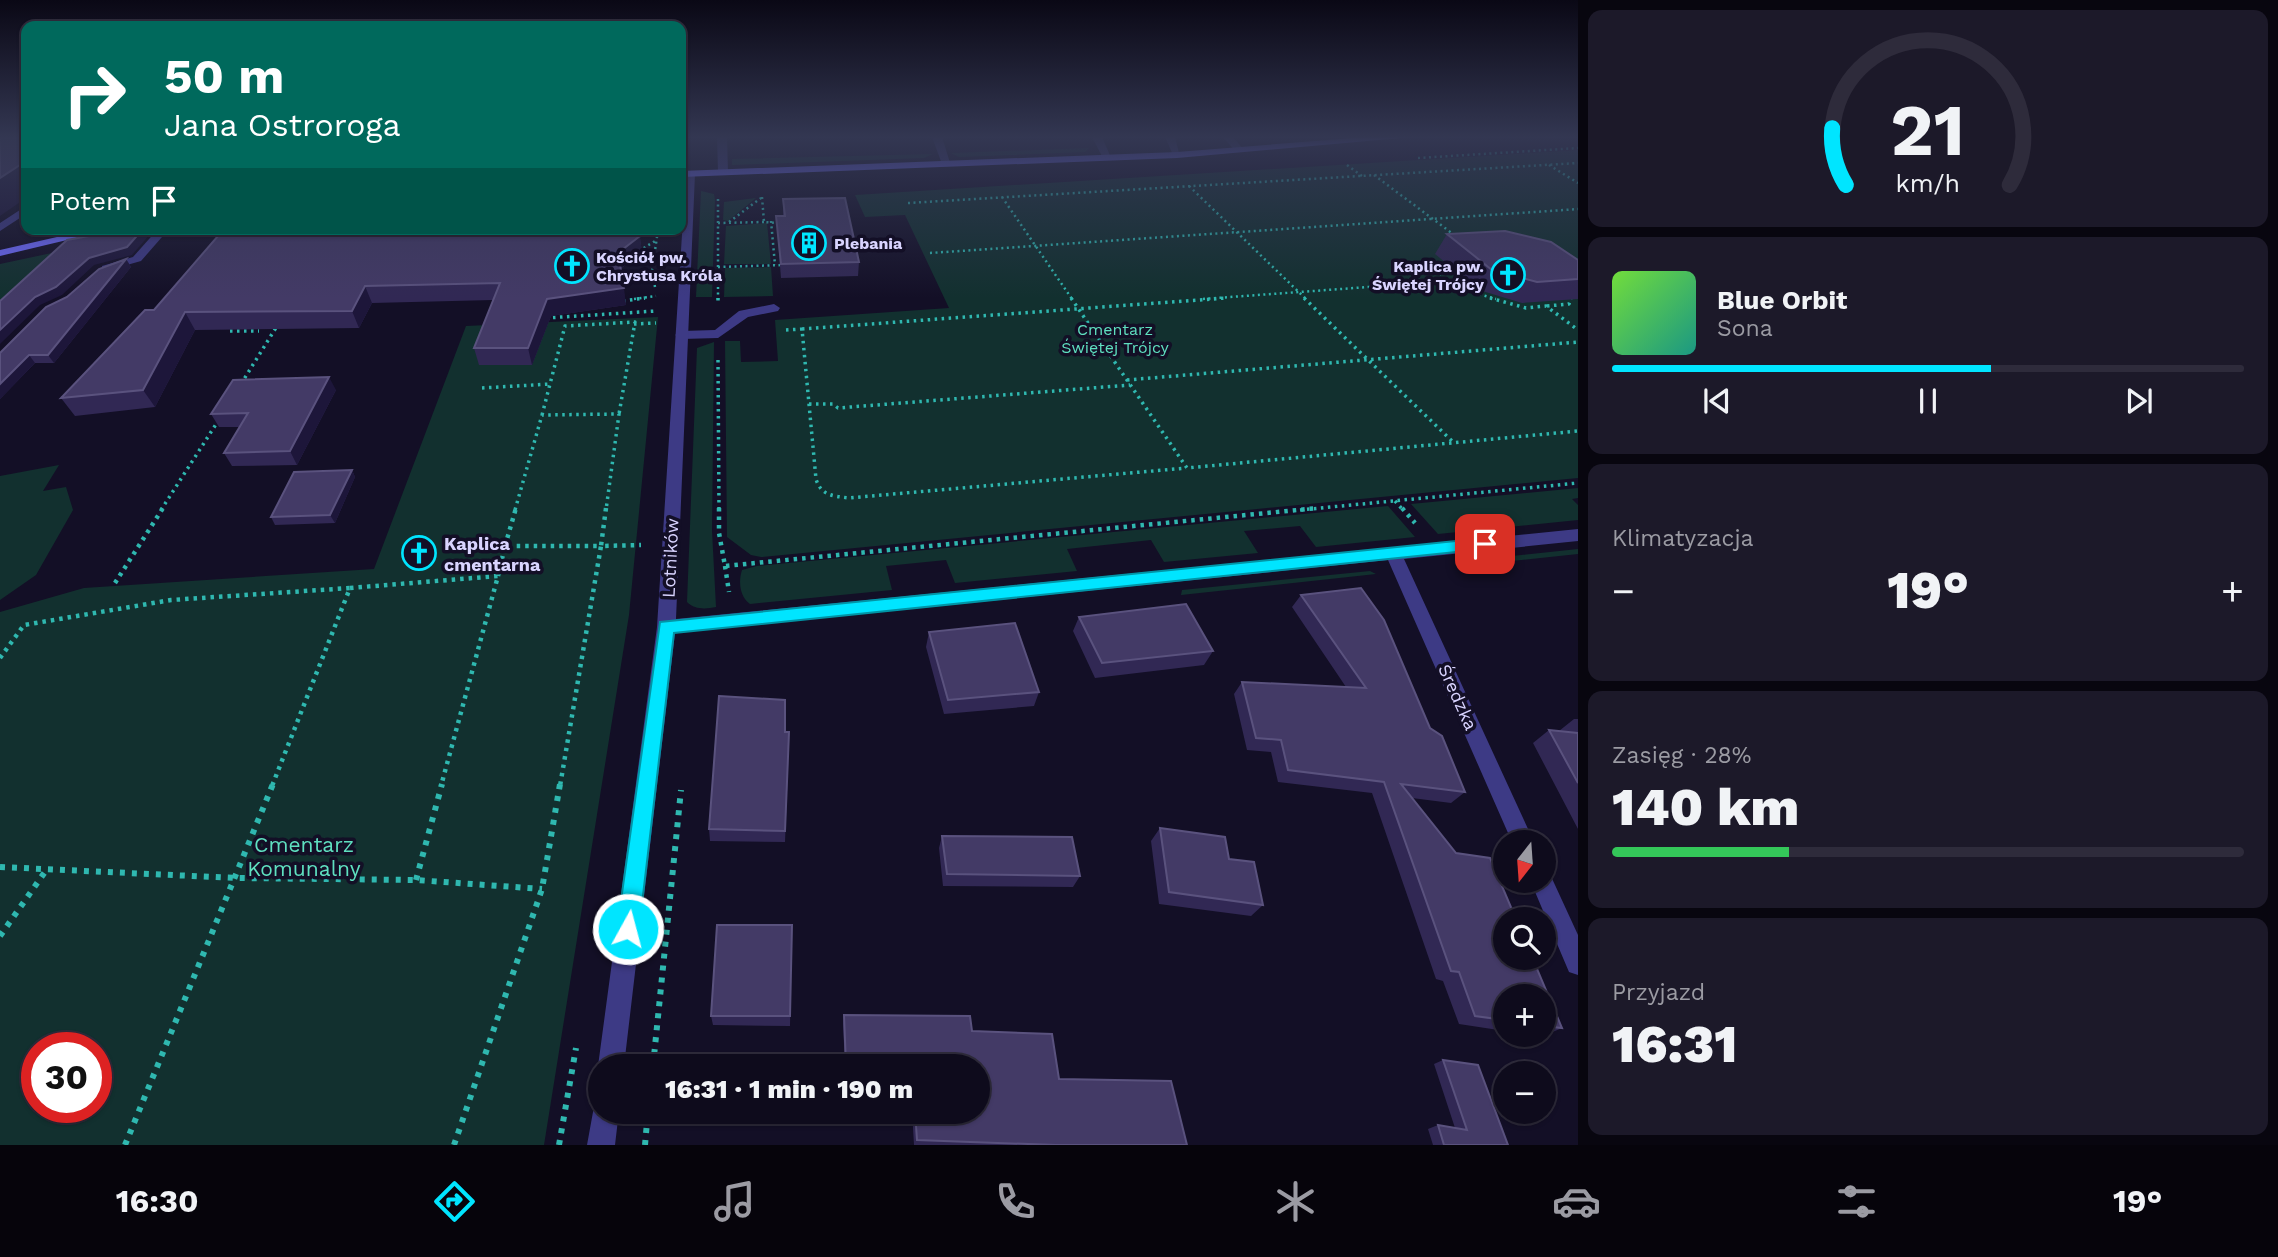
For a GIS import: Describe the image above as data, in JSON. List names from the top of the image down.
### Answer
{
  "streets": {
    "street": ["Lotników", "Średzka"]
  },
  "parks": ["Cmentarz Świętej Trójcy", "Cmentarz Komunalny"],
  "places": {
    "building": ["Plebania"],
    "church": ["Kościół pw. Chrystusa Króla", "Kaplica pw. Świętej Trójcy", "Kaplica cmentarna"]
  },
  "north": "bottom",
  "page": {
    "turn": ["50 m", "Jana Ostroroga"],
    "then": "Potem",
    "song": ["Blue Orbit", "Sona"],
    "tile": [
      "Klimatyzacja",
      ["Zasięg · 28%", "140 km"],
      ["Przyjazd", "16:31"]
    ],
    "heat": ["−", "19°", "+"],
    "map_buttons": ["+", "−"],
    "limit": "30",
    "trip": "16:31 · 1 min · 190 m",
    "tabs": ["16:30", "19°"],
    "gauge": ["21", "km/h"]
  }
}
